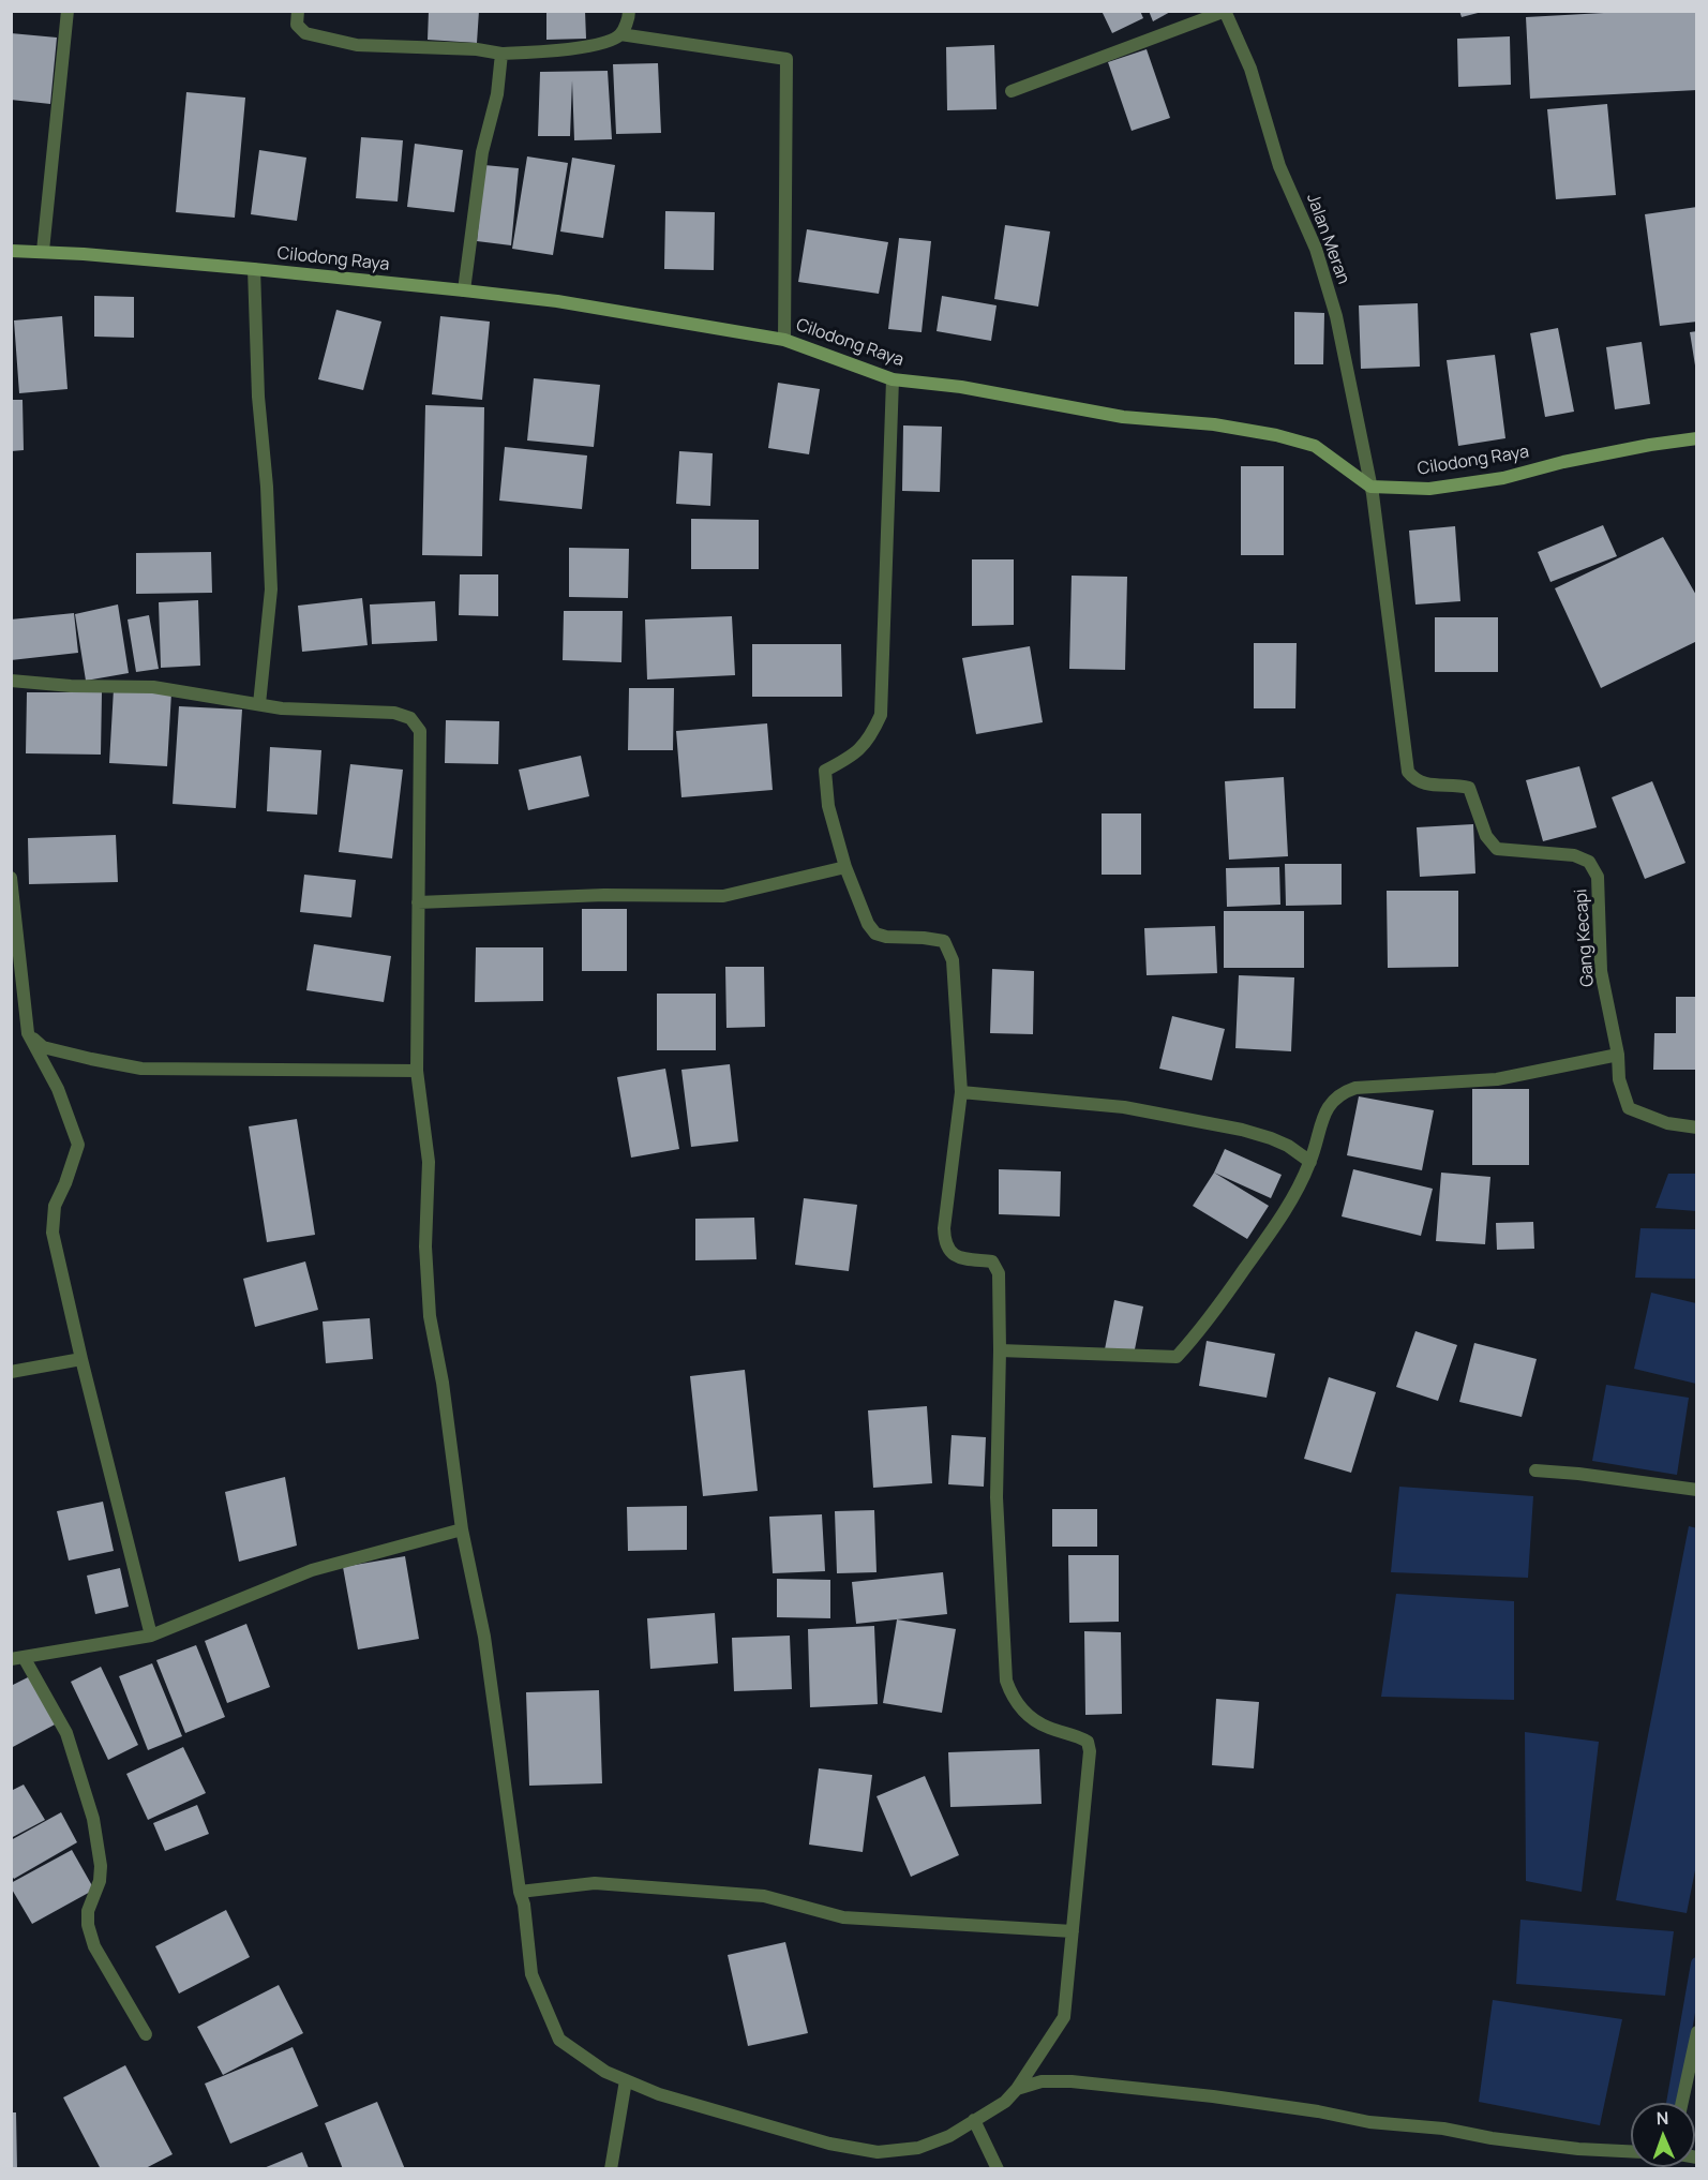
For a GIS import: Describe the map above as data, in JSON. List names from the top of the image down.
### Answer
{
  "streets": {
    "street": ["Jalan Meran", "Cilodong Raya", "Gang Kecapi"]
  },
  "crossings": [
    ["Jalan Meran", "Cilodong Raya"],
    ["Jalan Meran", "Gang Kecapi"],
    ["Cilodong Raya", "Gang Kecapi"]
  ],
  "north": "top"
}
